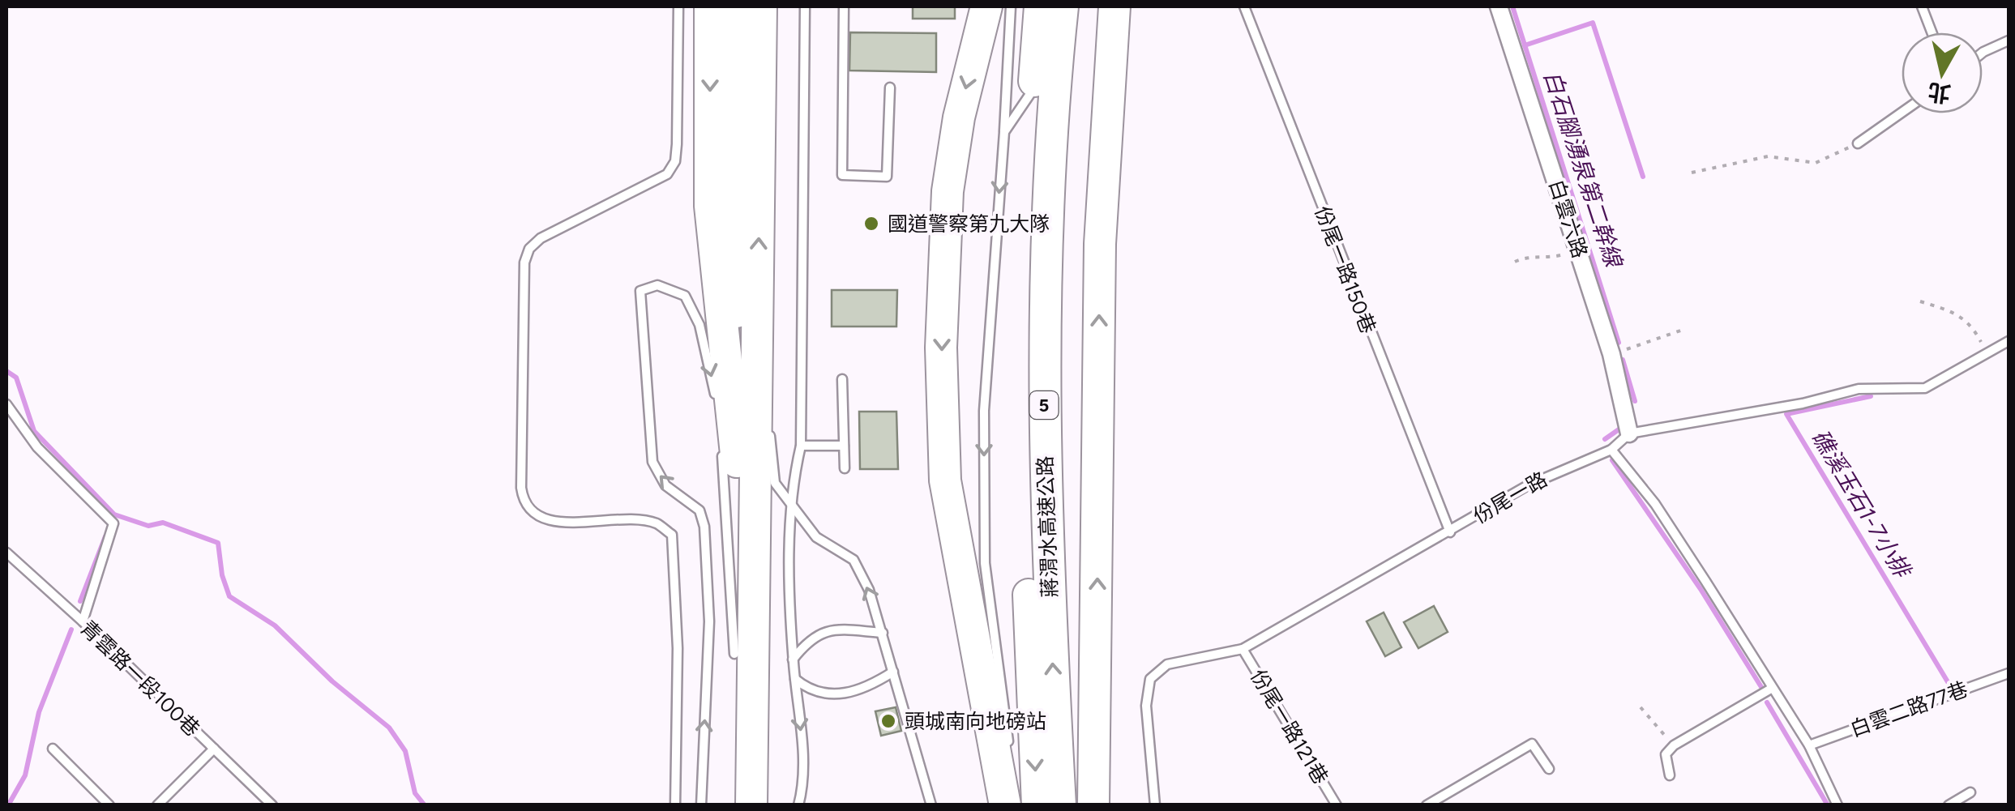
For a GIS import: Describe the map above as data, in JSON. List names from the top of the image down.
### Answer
{
  "streets": {
    "highway": ["5", "蔣渭水高速公路"],
    "street": ["白雲六路"],
    "lane": [
      "份尾一路150巷",
      "份尾一路",
      "青雲路一段100巷",
      "白雲二路77巷",
      "份尾一路121巷"
    ]
  },
  "crossings": [
    ["白雲六路", "份尾一路"],
    ["份尾一路150巷", "份尾一路"],
    ["份尾一路", "份尾一路121巷"]
  ],
  "water": ["白石腳湧泉第二幹線", "礁溪玉石1-7小排"],
  "places": ["國道警察第九大隊", "頭城南向地磅站"],
  "north": "bottom"
}
